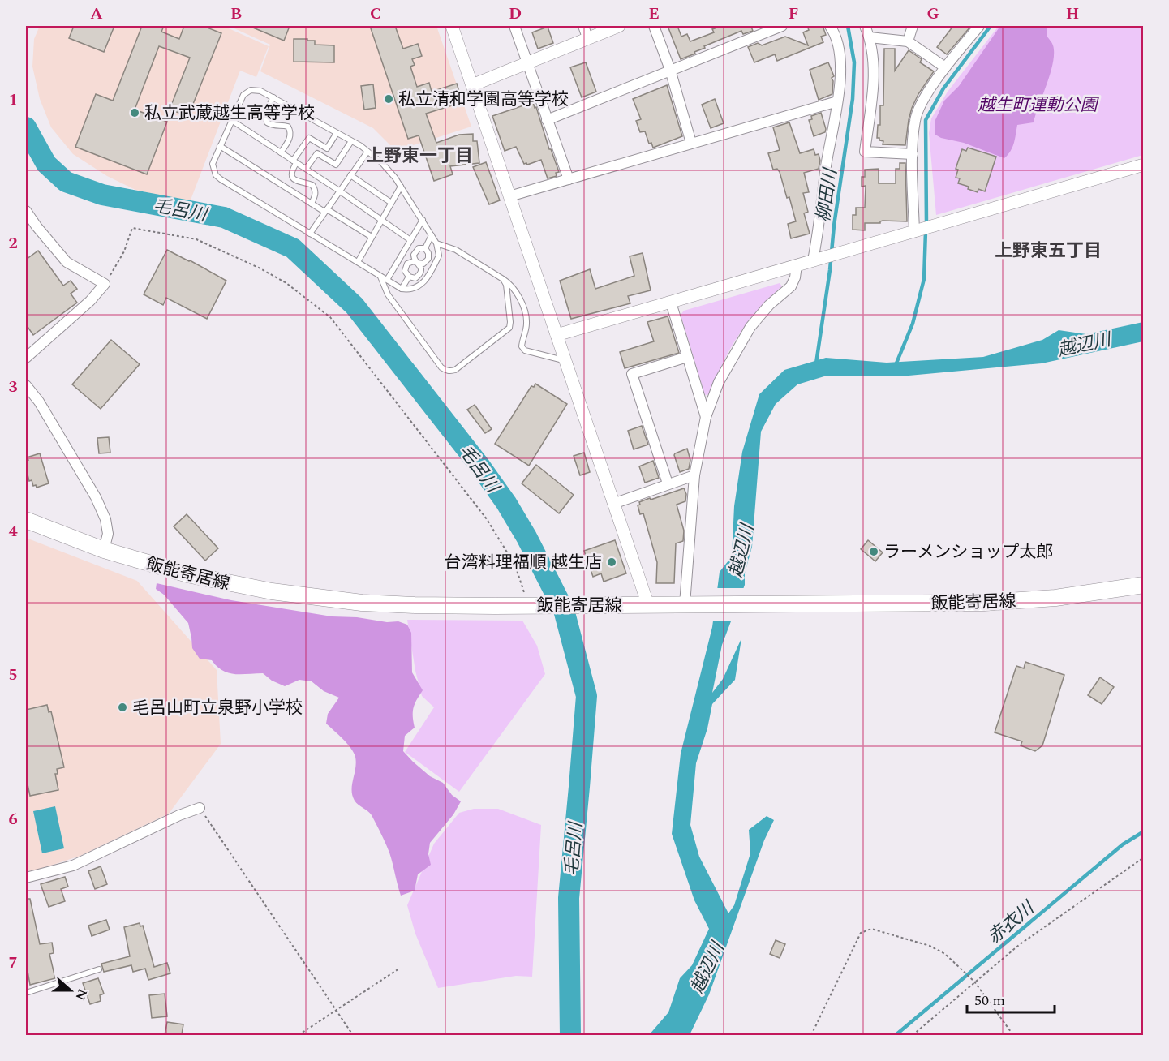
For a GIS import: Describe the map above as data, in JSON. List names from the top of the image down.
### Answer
{
  "streets": {
    "main road": ["飯能寄居線"]
  },
  "districts": ["上野東一丁目", "上野東五丁目"],
  "water": [
    "柳田川",
    "毛呂川",
    "越辺川",
    "赤衣川"
  ],
  "parks": ["越生町運動公園"],
  "places": [
    "私立清和学園高等学校",
    "私立武蔵越生高等学校",
    "ラーメンショップ太郎",
    "台湾料理福順 越生店",
    "毛呂山町立泉野小学校"
  ],
  "scale_bar": "50 m",
  "north": "right",
  "grid": {
    "columns": [
      "A",
      "B",
      "C",
      "D",
      "E",
      "F",
      "G",
      "H"
    ],
    "rows": [
      "1",
      "2",
      "3",
      "4",
      "5",
      "6",
      "7"
    ]
  }
}
